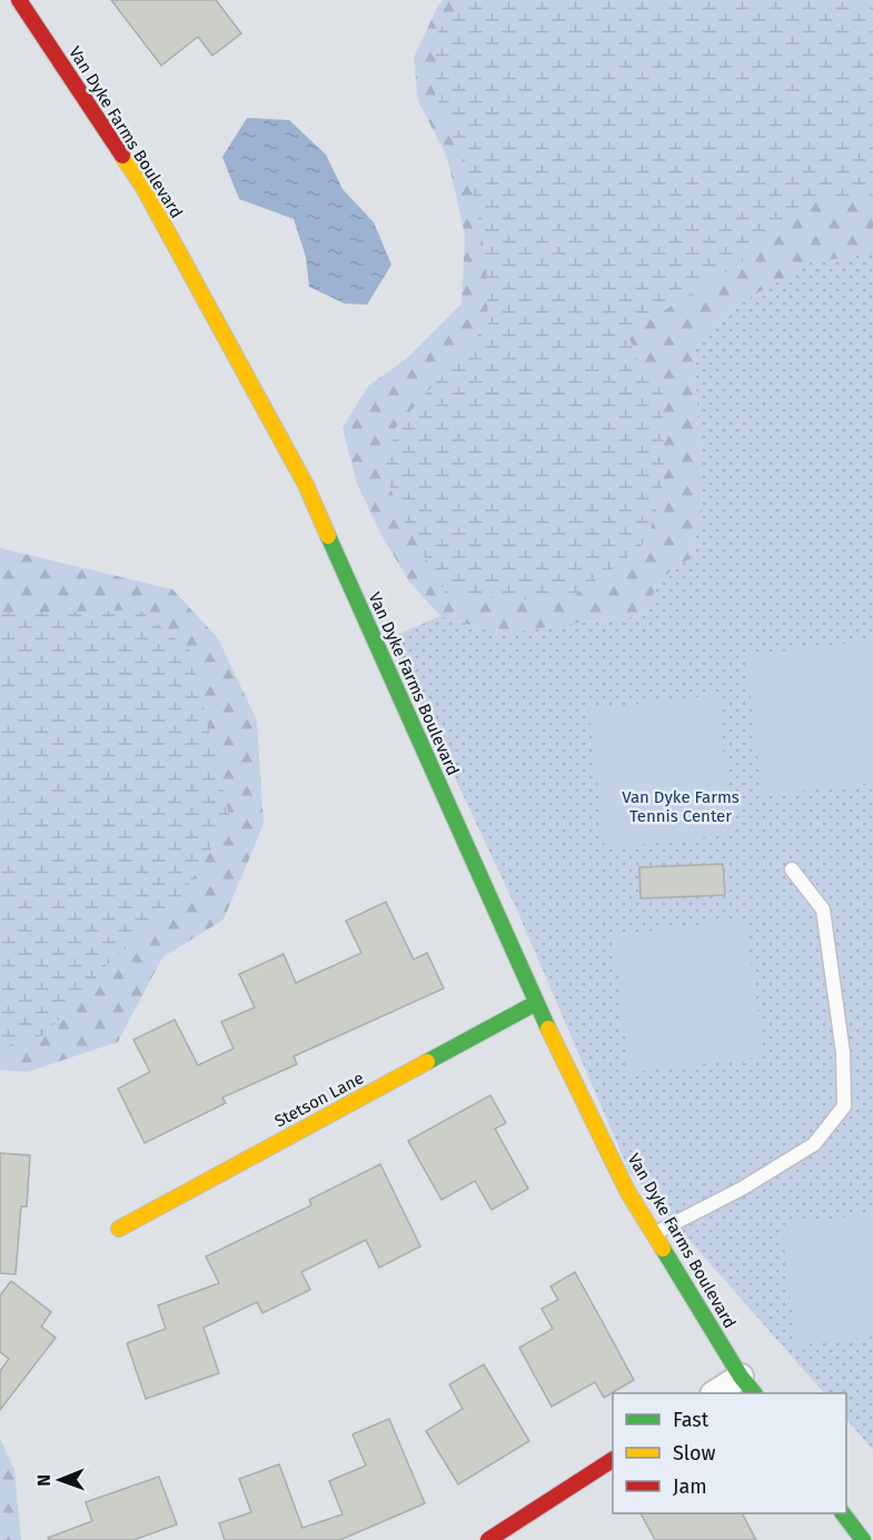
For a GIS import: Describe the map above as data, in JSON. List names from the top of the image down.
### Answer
{
  "streets": {
    "street": ["Van Dyke Farms Boulevard", "Stetson Lane"]
  },
  "crossings": [
    ["Van Dyke Farms Boulevard", "Stetson Lane"]
  ],
  "parks": ["Van Dyke Farms Tennis Center"],
  "legend": ["Fast", "Slow", "Jam"],
  "north": "left"
}
